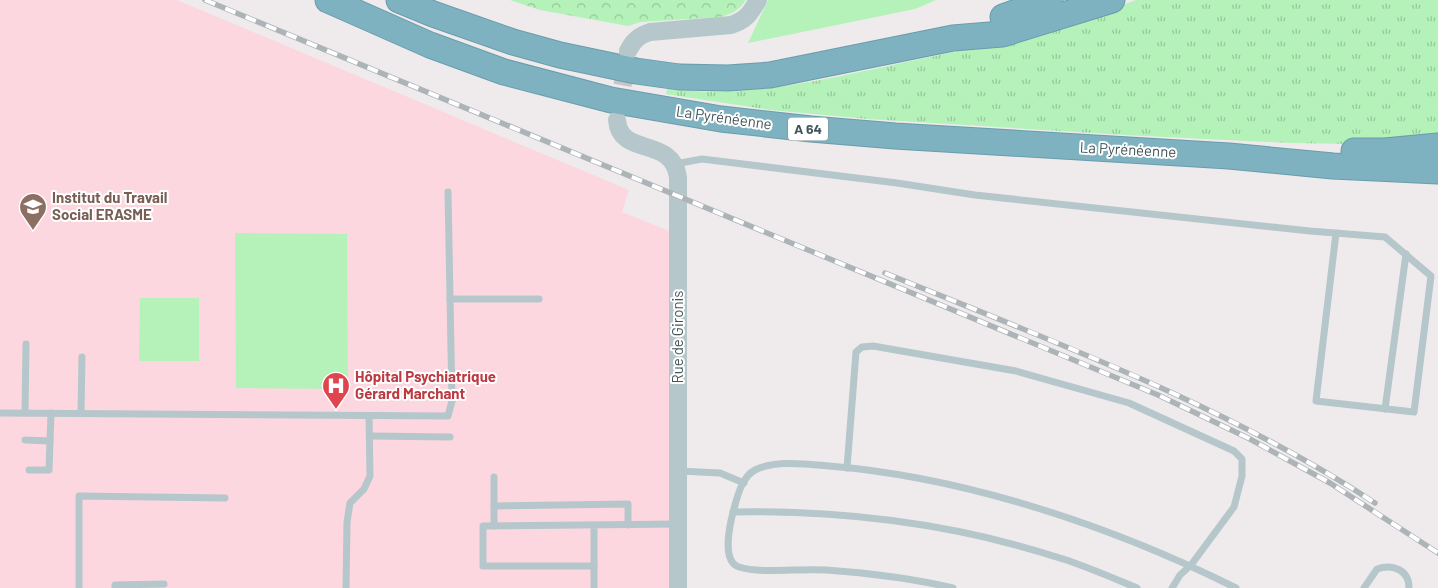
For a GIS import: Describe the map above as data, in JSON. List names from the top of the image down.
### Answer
{
  "streets": {
    "highway": ["La Pyrénéenne", "A 64"],
    "street": ["Rue de Gironis"]
  },
  "places": {
    "school or university": ["Institut du Travail Social ERASME"],
    "hospital": ["Hôpital Psychiatrique Gérard Marchant"]
  }
}
